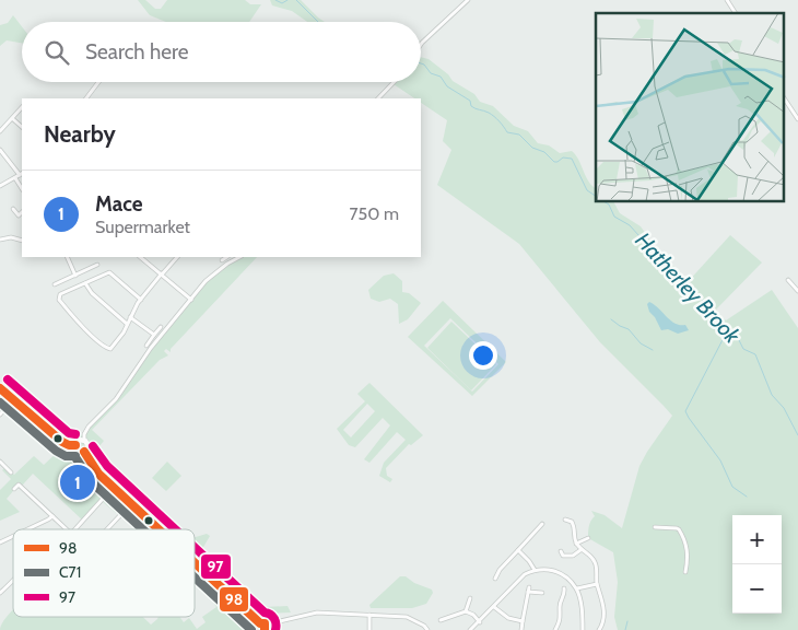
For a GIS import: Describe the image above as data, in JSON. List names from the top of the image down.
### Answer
{
  "water": ["Hatherley Brook"],
  "lines": ["transit line 97", "transit line 98", "transit line C71"],
  "legend": ["98", "C71", "97"],
  "page": {
    "search": "Search here",
    "heading": "Nearby",
    "list": [
      {
        "mark": "1",
        "name": "Mace",
        "note": "Supermarket",
        "value": "750 m"
      }
    ],
    "pins": "1",
    "map_buttons": ["+", "−"]
  }
}
